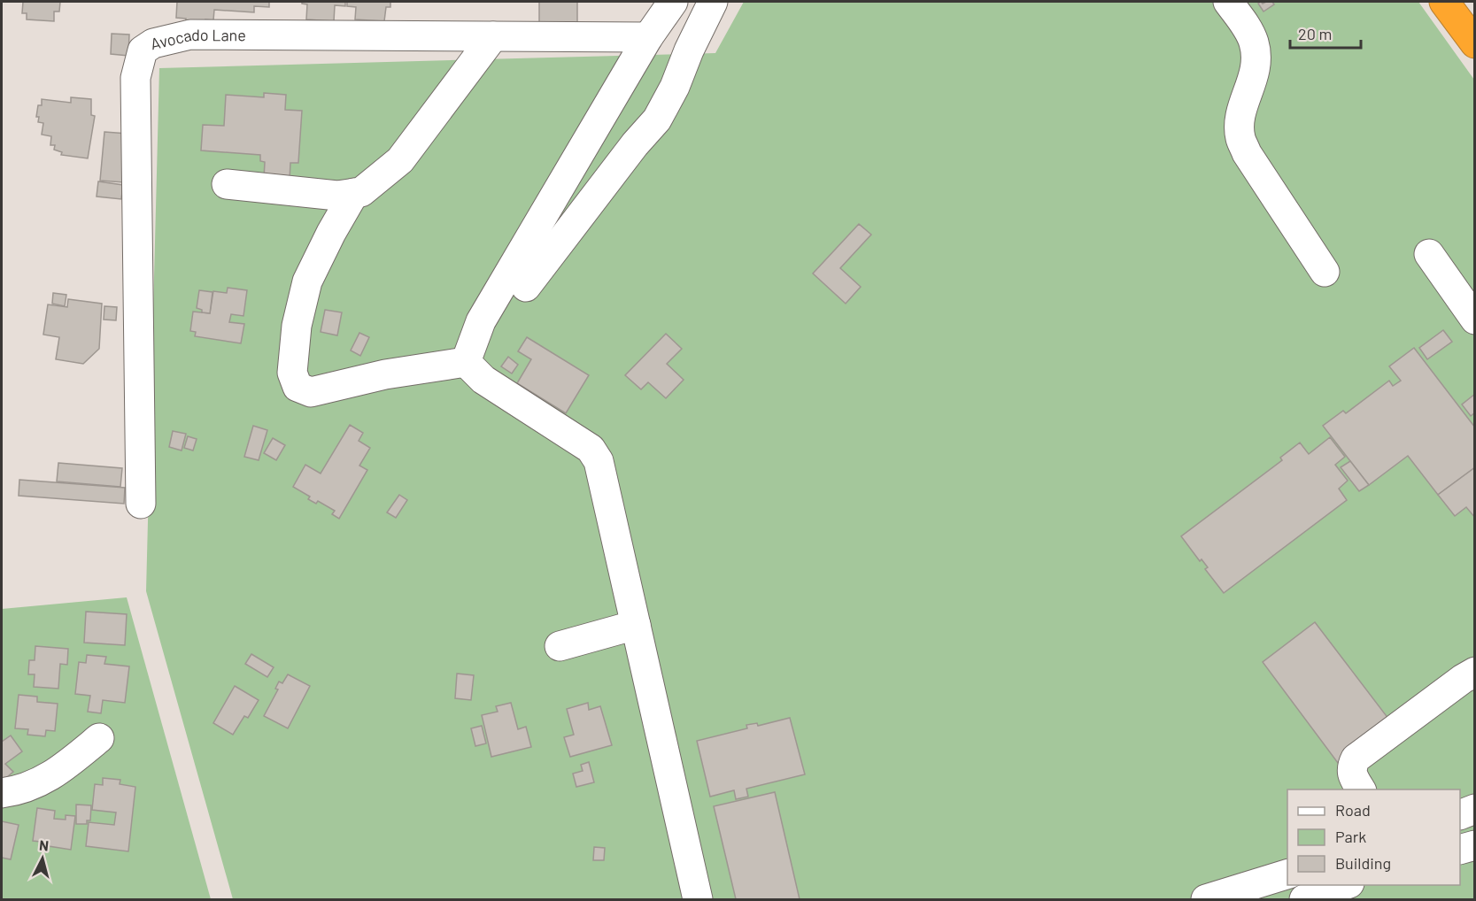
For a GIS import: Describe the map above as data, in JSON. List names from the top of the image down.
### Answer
{
  "streets": {
    "street": ["Avocado Lane"]
  },
  "legend": ["Road", "Park", "Building"],
  "scale_bar": "20 m",
  "north": "top"
}
